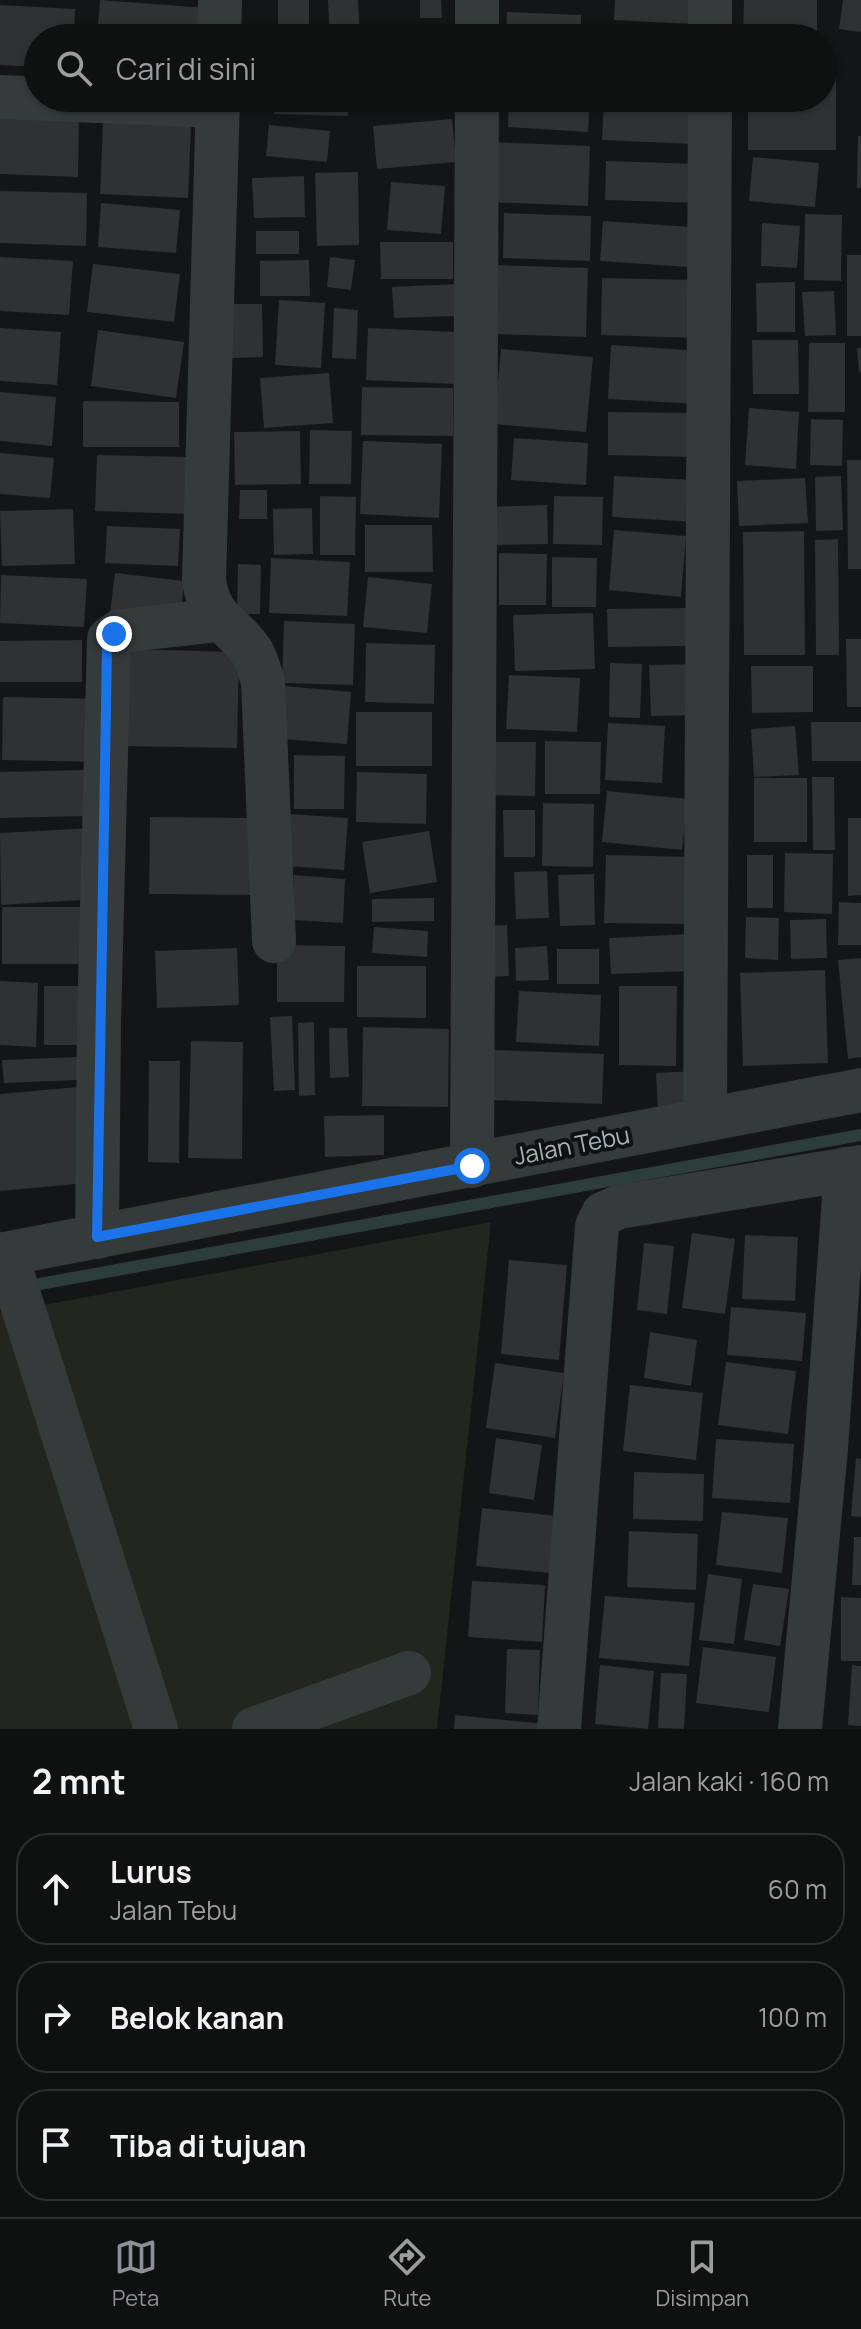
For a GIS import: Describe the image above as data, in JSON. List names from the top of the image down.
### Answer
{
  "streets": {
    "street": ["Jalan Tebu"]
  },
  "page": {
    "search": "Cari di sini",
    "heading": ["2 mnt", "Jalan kaki · 160 m"],
    "list": [
      ["Lurus", "Jalan Tebu", "60 m"],
      ["Belok kanan", "100 m"],
      "Tiba di tujuan"
    ],
    "nav": ["Peta", "Rute", "Disimpan"]
  }
}
